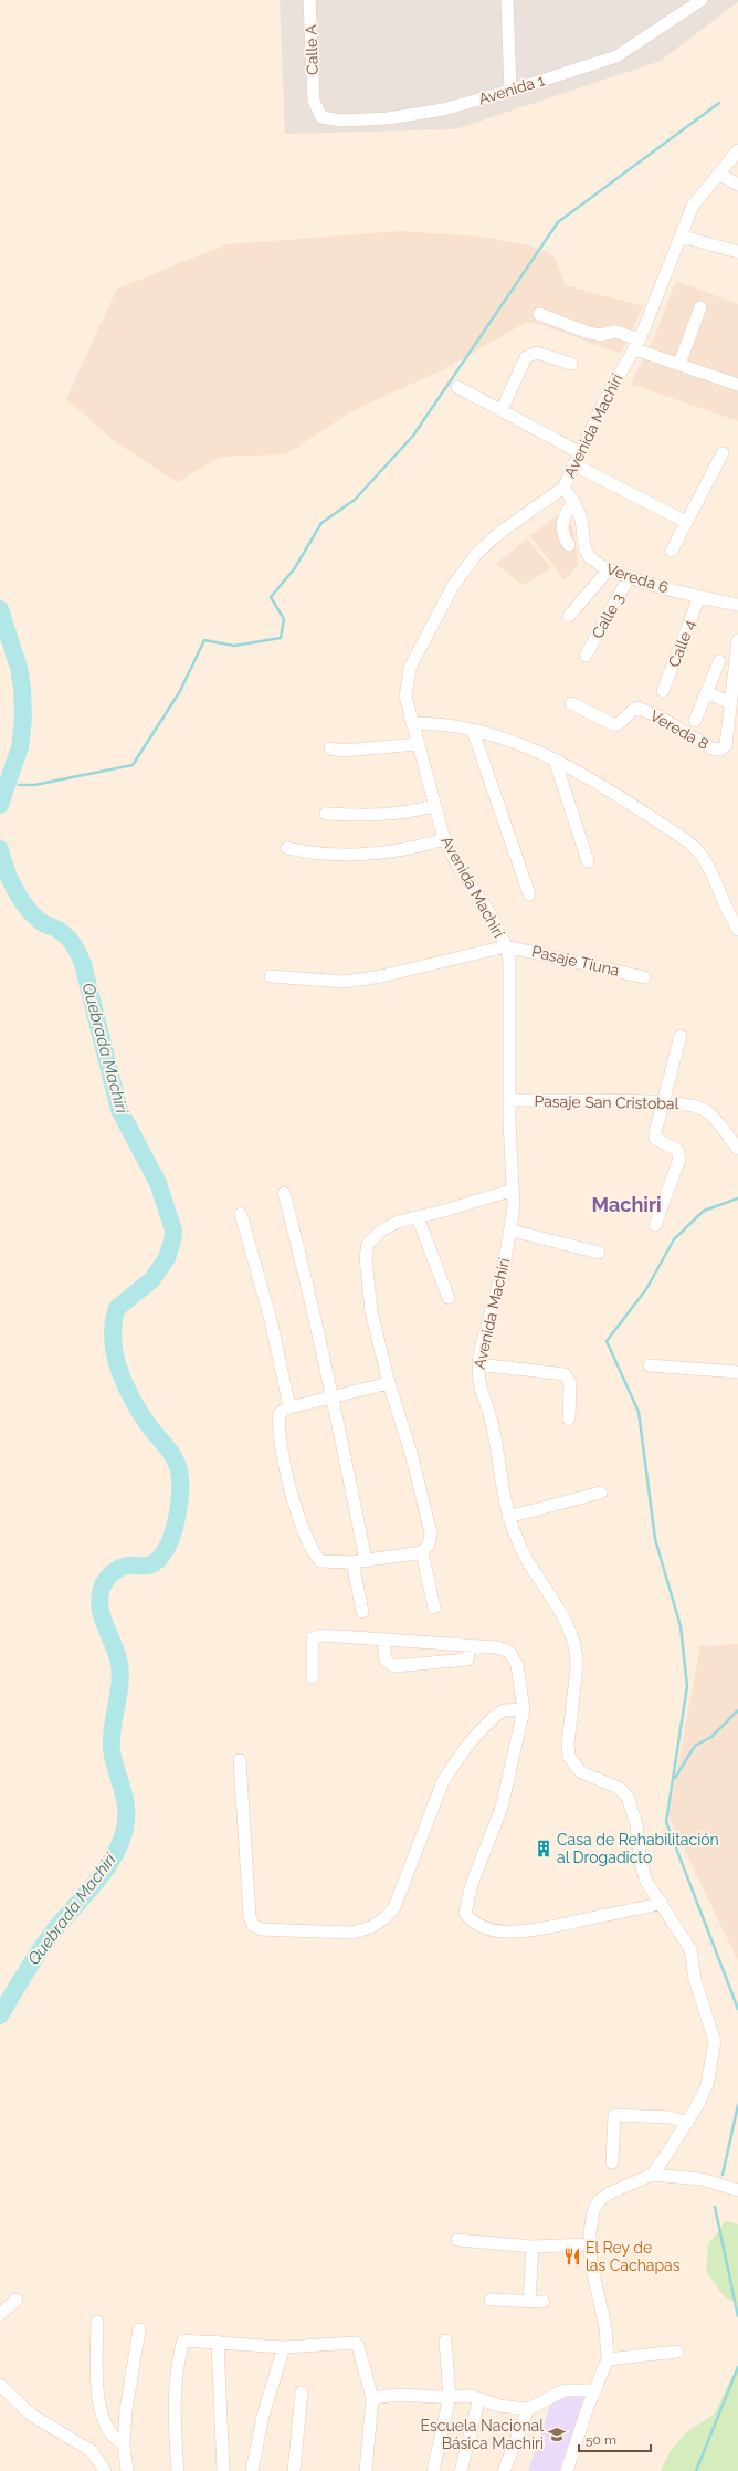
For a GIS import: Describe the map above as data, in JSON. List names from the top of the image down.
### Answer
{
  "streets": {
    "street": [
      "Calle A",
      "Avenida 1",
      "Avenida Machirí",
      "Vereda 6",
      "Calle 3",
      "Calle 4",
      "Vereda 8",
      "Pasaje Tiuna",
      "Pasaje San Cristobal"
    ]
  },
  "crossings": [
    ["Calle A", "Avenida 1"],
    ["Avenida Machirí", "Vereda 6"],
    ["Avenida Machirí", "Pasaje Tiuna"],
    ["Avenida Machirí", "Pasaje San Cristobal"],
    ["Vereda 6", "Calle 3"],
    ["Vereda 6", "Calle 4"]
  ],
  "districts": ["Machiri"],
  "water": ["Quebrada Machirí"],
  "places": {
    "building": ["Casa de Rehabilitación al Drogadicto"],
    "restaurant": ["El Rey de las Cachapas"],
    "school or university": ["Escuela Nacional Básica Machiri"]
  },
  "scale_bar": "50 m"
}
